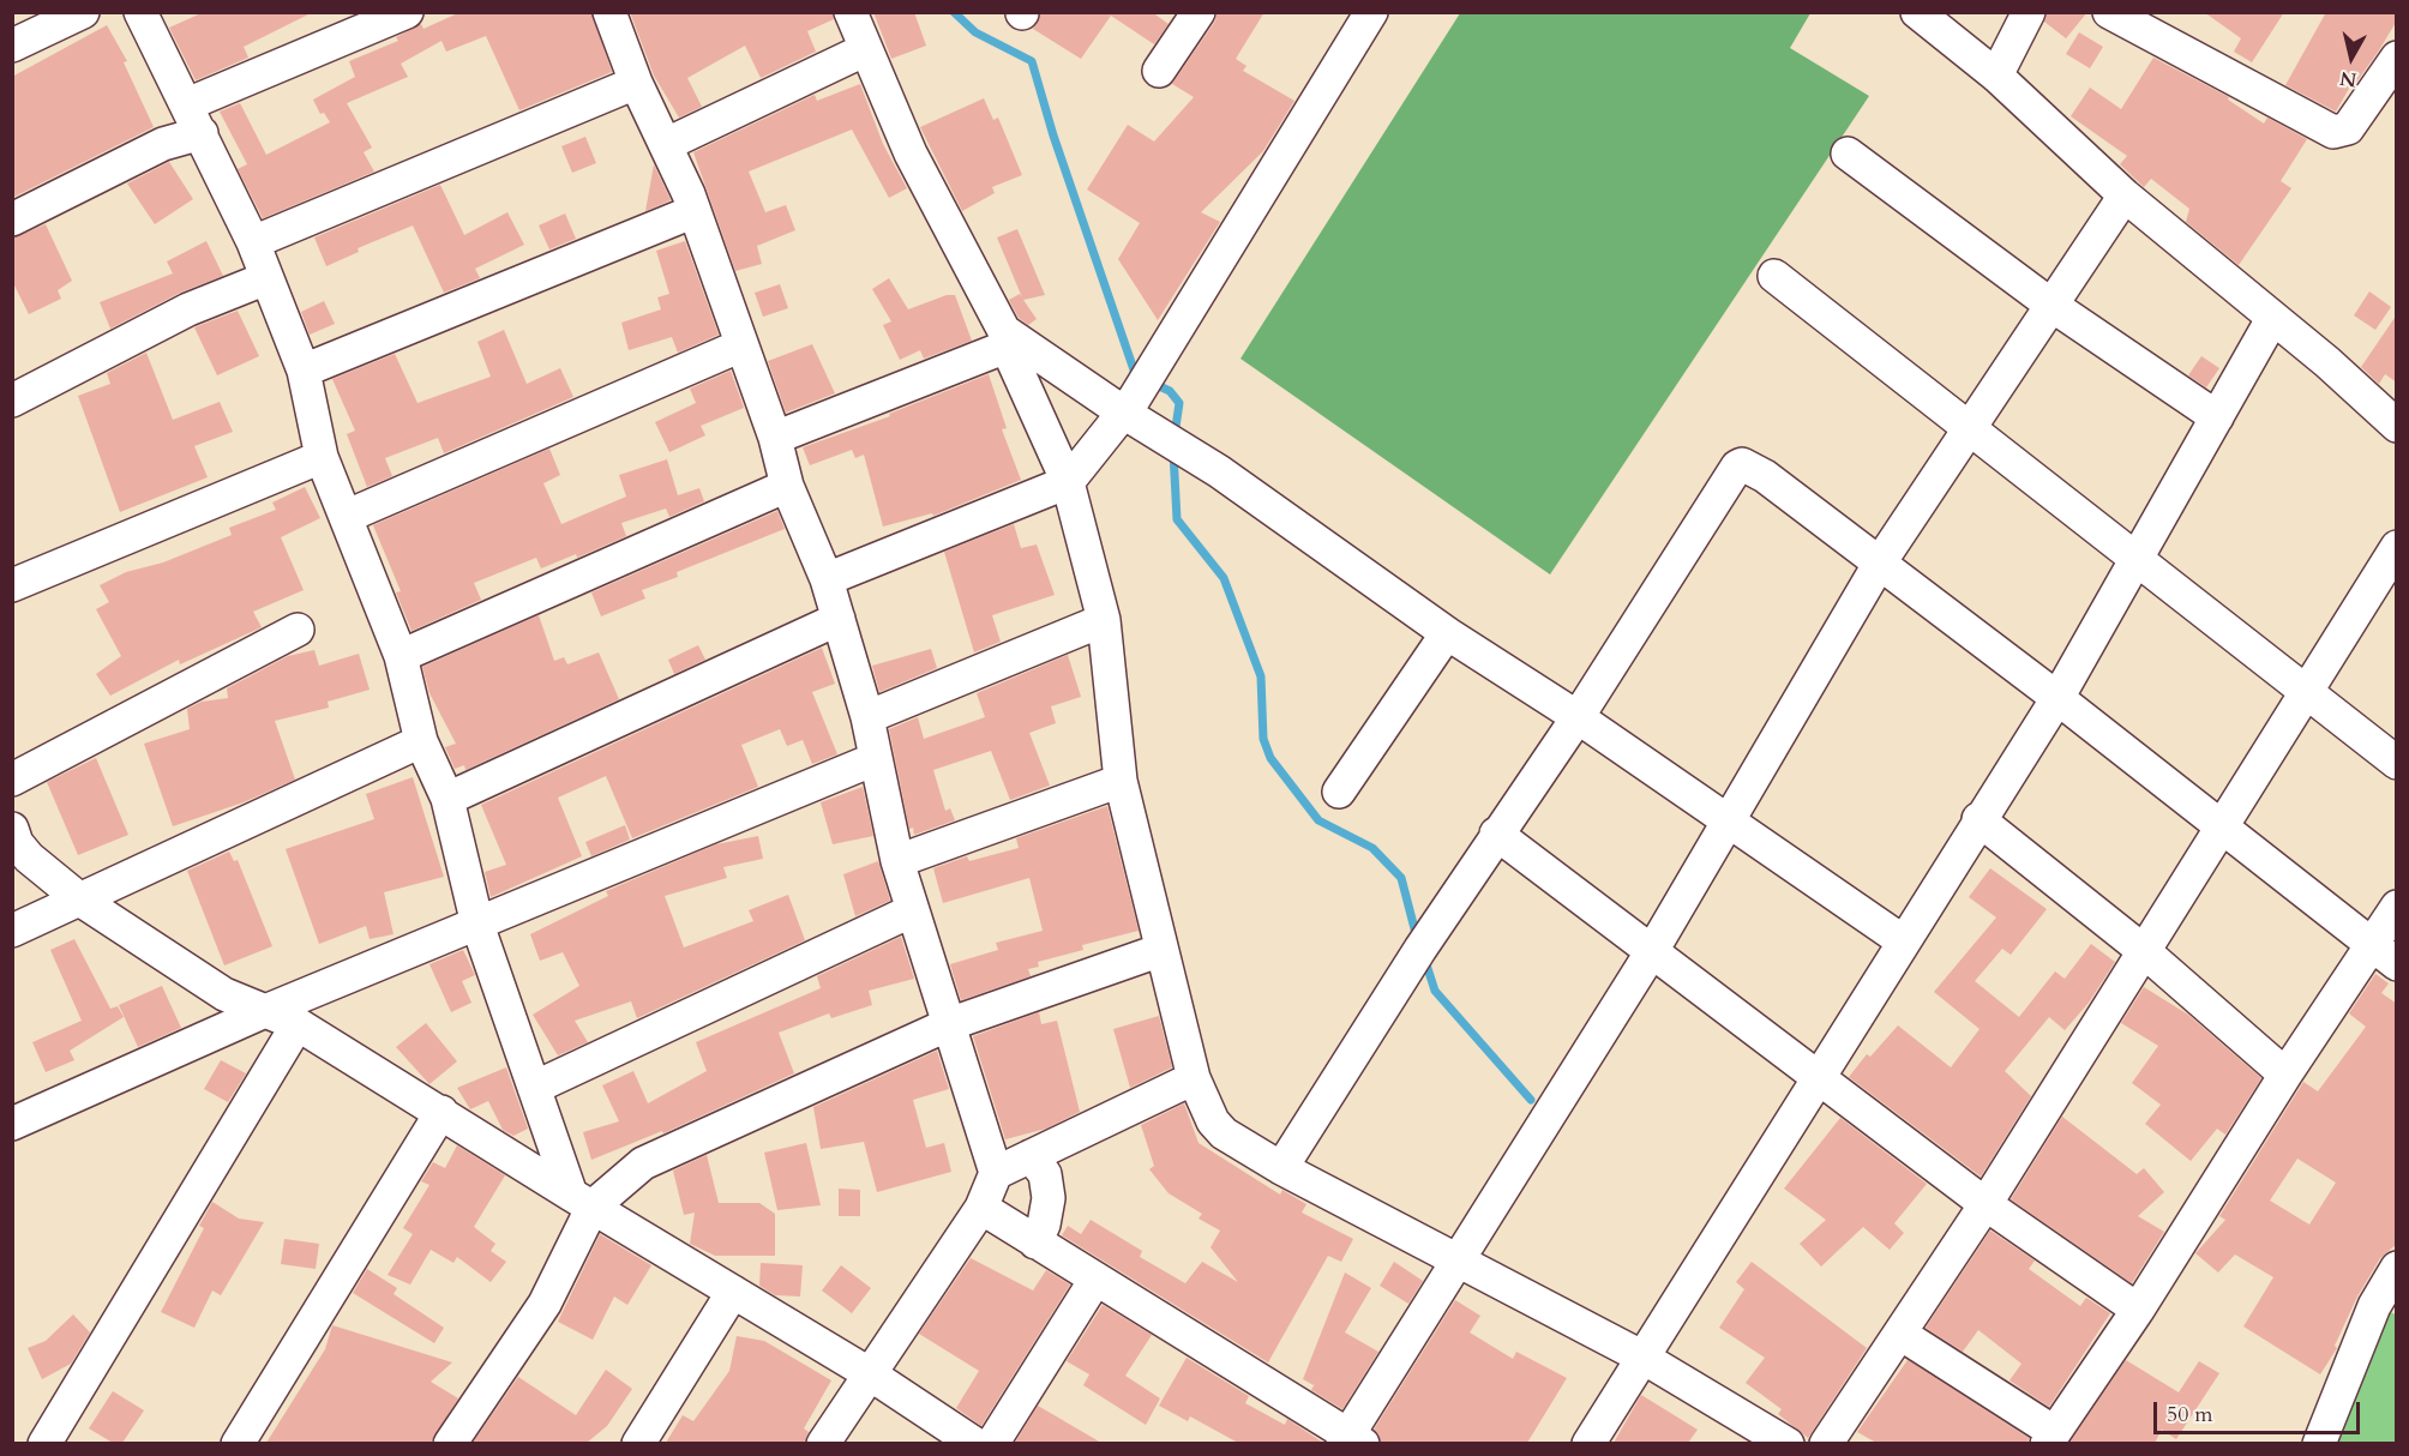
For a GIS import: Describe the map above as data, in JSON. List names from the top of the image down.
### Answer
{
  "scale_bar": "50 m",
  "north": "bottom"
}
